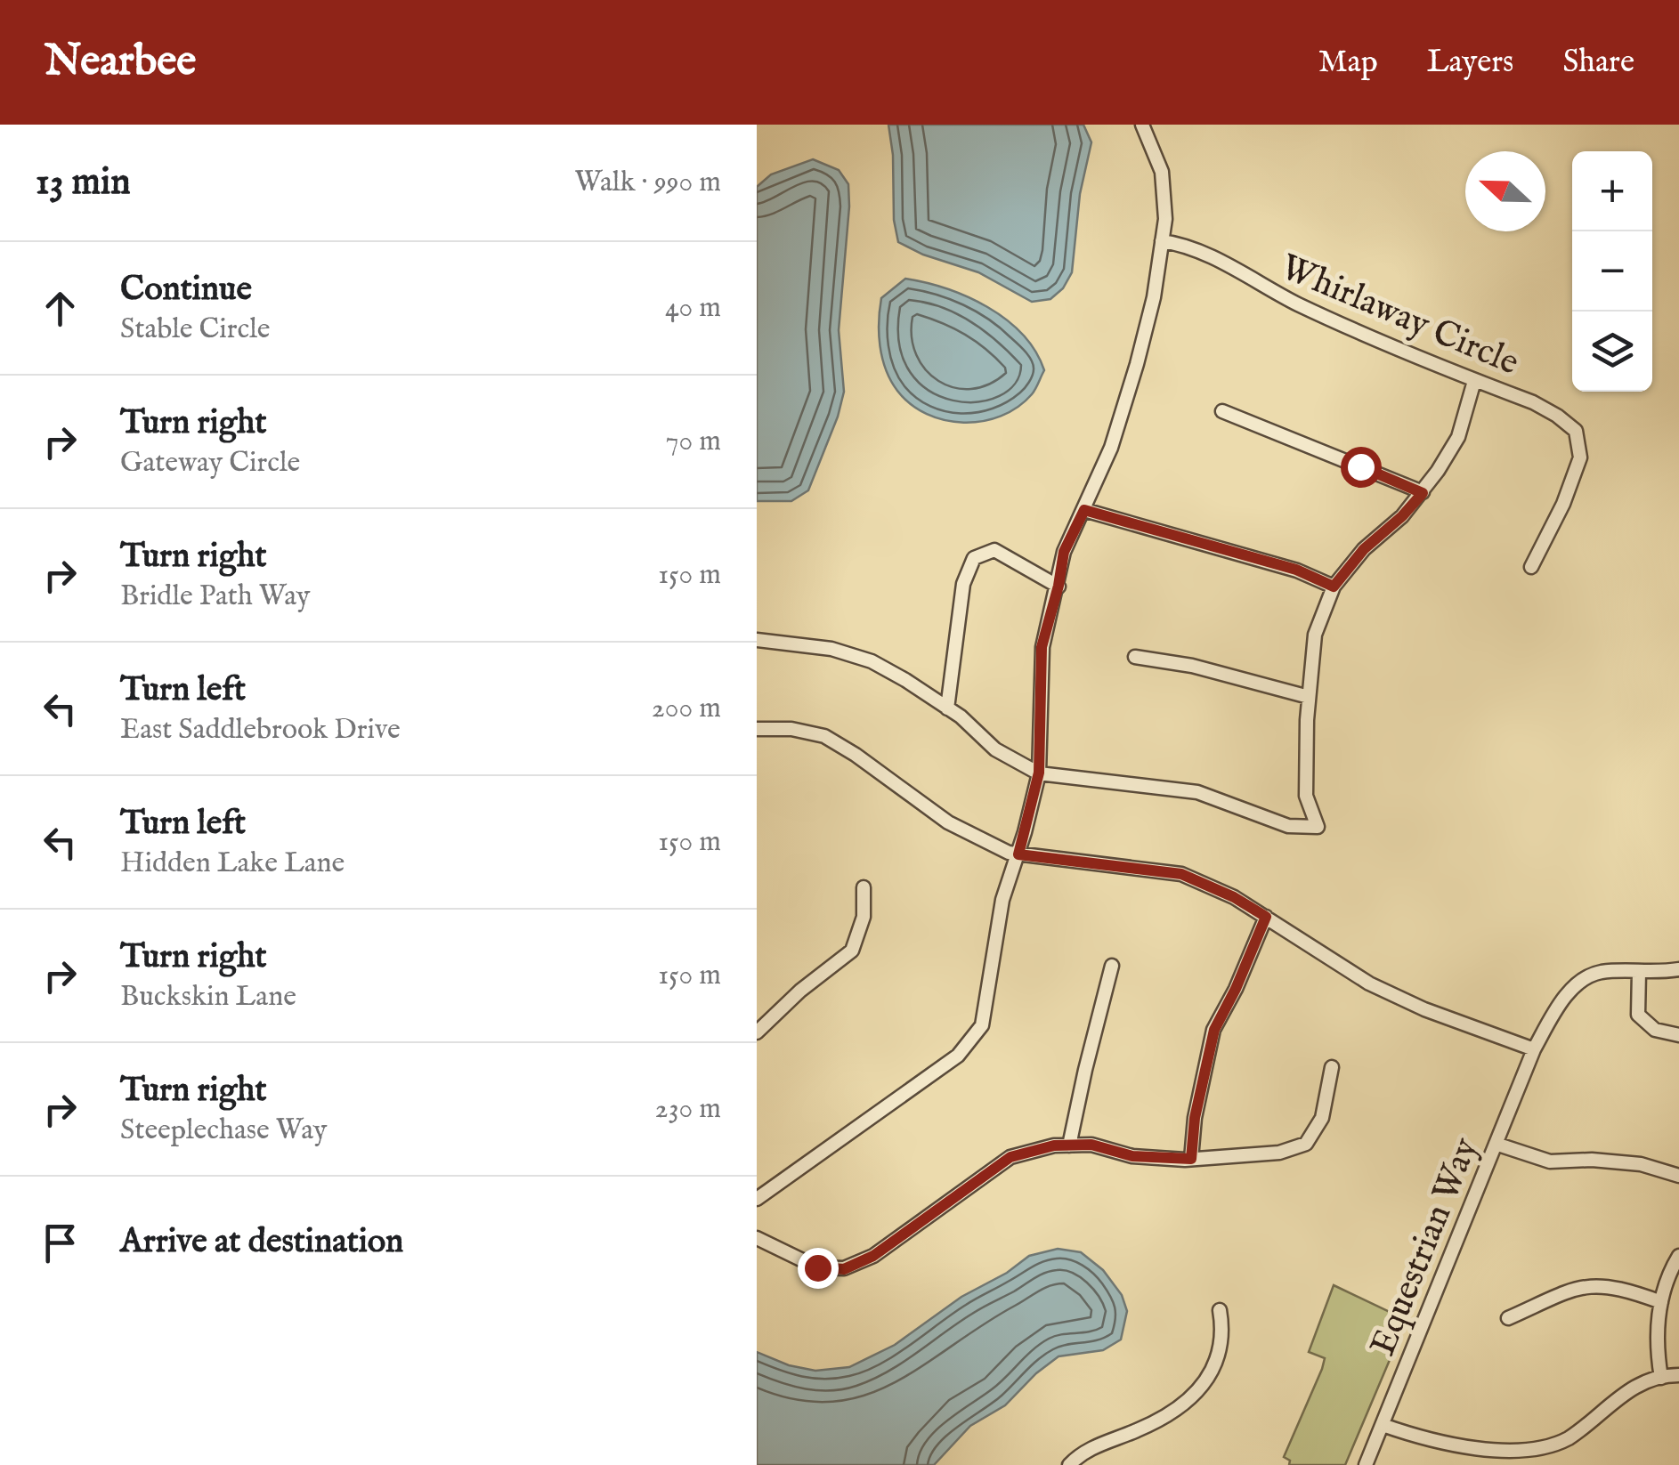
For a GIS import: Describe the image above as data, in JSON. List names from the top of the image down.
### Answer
{
  "streets": {
    "street": ["Whirlaway Circle", "Equestrian Way"]
  },
  "north": "left",
  "page": {
    "header": "Nearbee",
    "nav": ["Map", "Layers", "Share"],
    "heading": ["13 min", "Walk · 990 m"],
    "map_buttons": ["+", "−"],
    "list": [
      ["Continue", "Stable Circle", "40 m"],
      ["Turn right", "Gateway Circle", "70 m"],
      ["Turn right", "Bridle Path Way", "150 m"],
      ["Turn left", "East Saddlebrook Drive", "200 m"],
      ["Turn left", "Hidden Lake Lane", "150 m"],
      ["Turn right", "Buckskin Lane", "150 m"],
      ["Turn right", "Steeplechase Way", "230 m"],
      "Arrive at destination"
    ]
  }
}
